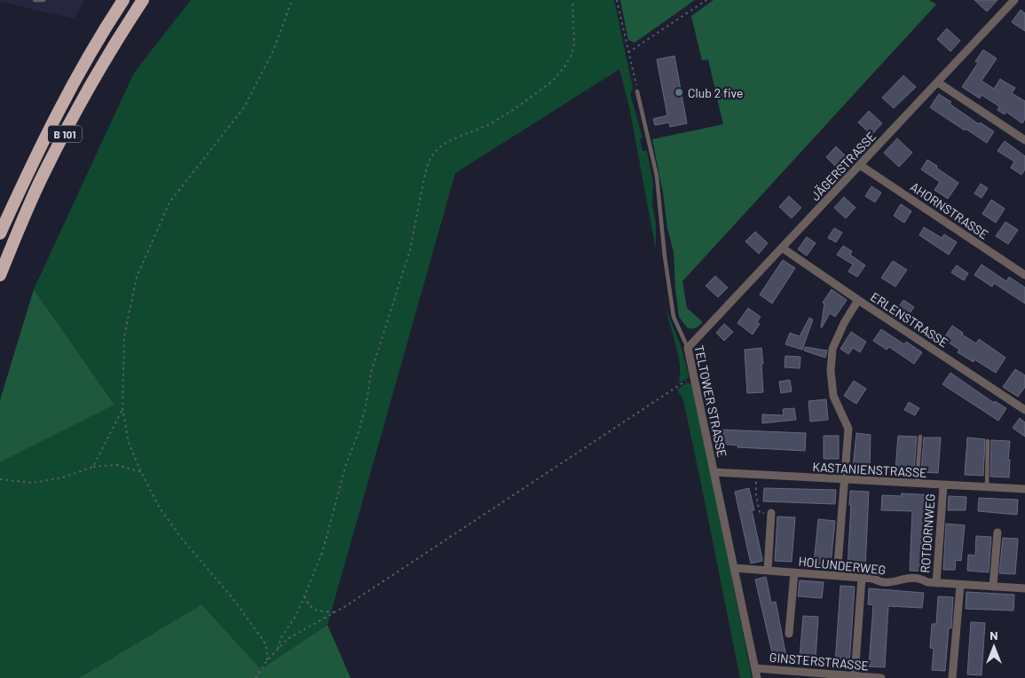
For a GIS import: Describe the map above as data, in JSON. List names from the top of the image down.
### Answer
{
  "streets": {
    "highway": ["B 101"],
    "street": [
      "JÄGERSTRASSE",
      "AHORNSTRASSE",
      "ERLENSTRASSE",
      "TELTOWER STRASSE",
      "KASTANIENSTRASSE",
      "ROTDORNWEG",
      "HOLUNDERWEG",
      "GINSTERSTRASSE"
    ]
  },
  "crossings": [
    ["JÄGERSTRASSE", "AHORNSTRASSE"],
    ["JÄGERSTRASSE", "ERLENSTRASSE"],
    ["JÄGERSTRASSE", "TELTOWER STRASSE"],
    ["TELTOWER STRASSE", "KASTANIENSTRASSE"],
    ["TELTOWER STRASSE", "HOLUNDERWEG"],
    ["TELTOWER STRASSE", "GINSTERSTRASSE"],
    ["KASTANIENSTRASSE", "ROTDORNWEG"],
    ["ROTDORNWEG", "HOLUNDERWEG"]
  ],
  "places": ["Club 2 five"],
  "north": "top"
}
